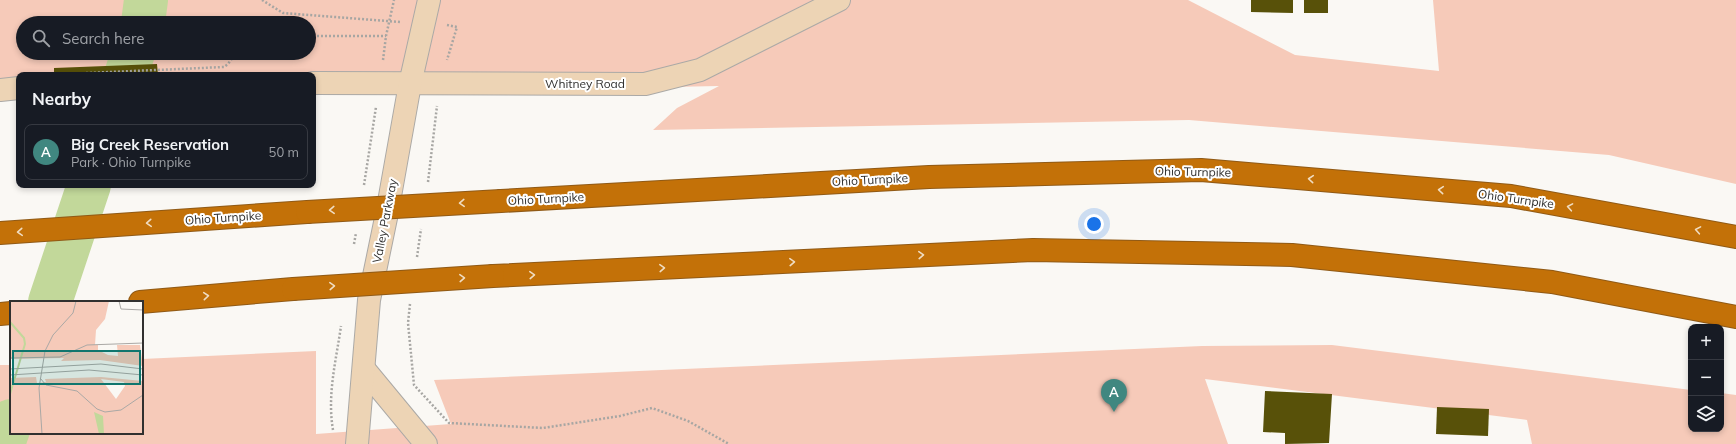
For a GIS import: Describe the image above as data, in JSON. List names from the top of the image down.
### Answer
{
  "streets": {
    "highway": ["Ohio Turnpike"],
    "street": ["Whitney Road", "Valley Parkway"]
  },
  "crossings": [
    ["Whitney Road", "Valley Parkway"]
  ],
  "page": {
    "search": "Search here",
    "heading": "Nearby",
    "list": [
      {
        "mark": "A",
        "name": "Big Creek Reservation",
        "note": "Park · Ohio Turnpike",
        "value": "50 m"
      }
    ],
    "map_buttons": ["+", "−"],
    "pins": "A"
  }
}
